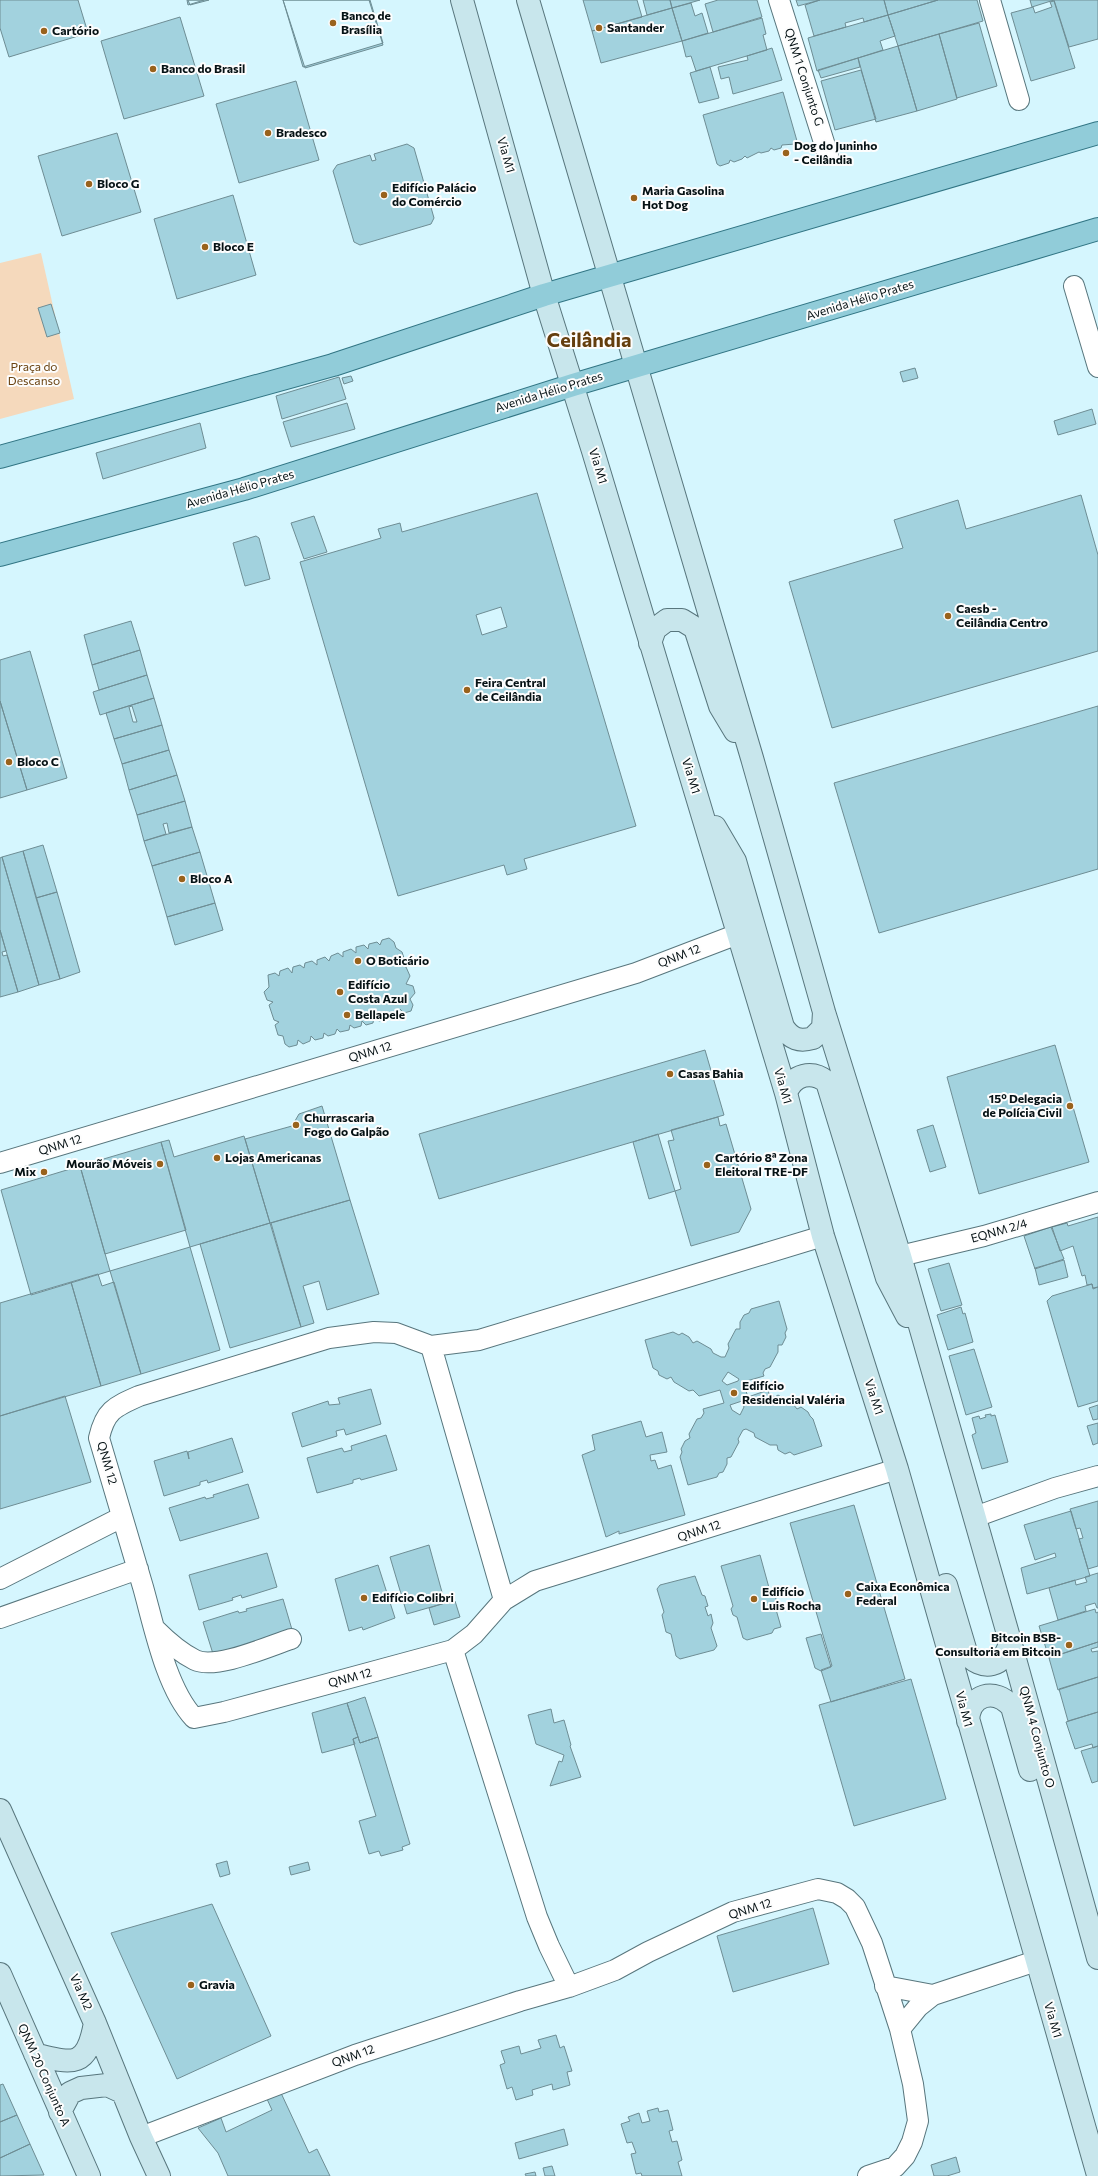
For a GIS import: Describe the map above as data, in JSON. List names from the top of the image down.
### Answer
{
  "streets": {
    "main road": [
      "Via M1",
      "Avenida Hélio Prates",
      "QNM 4 Conjunto O",
      "Via M2",
      "QNM 20 Conjunto A"
    ],
    "street": ["QNM 1 Conjunto G", "QNM 12", "EQNM 2/4"]
  },
  "crossings": [
    ["Via M1", "Avenida Hélio Prates"],
    ["Via M1", "QNM 12"],
    ["QNM 12", "Via M2"]
  ],
  "districts": ["Ceilândia"],
  "parks": ["Praça do Descanso"],
  "places": [
    "Banco de Brasília",
    "Santander",
    "Cartório",
    "Banco do Brasil",
    "Bradesco",
    "Dog do Juninho - Ceilândia",
    "Bloco G",
    "Edifício Palácio do Comércio",
    "Maria Gasolina Hot Dog",
    "Bloco E",
    "Caesb - Ceilândia Centro",
    "Feira Central de Ceilândia",
    "Bloco C",
    "Bloco A",
    "O Boticário",
    "Edifício Costa Azul",
    "Bellapele",
    "Casas Bahia",
    "15º Delegacia de Polícia Civil",
    "Churrascaria Fogo do Galpão",
    "Lojas Americanas",
    "Mourão Móveis",
    "Cartório 8ª Zona Eleitoral TRE-DF",
    "Mix",
    "Edifício Residencial Valéria",
    "Caixa Econômica Federal",
    "Edifício Colibri",
    "Edifício Luis Rocha",
    "Bitcoin BSB- Consultoria em Bitcoin",
    "Gravia"
  ]
}
